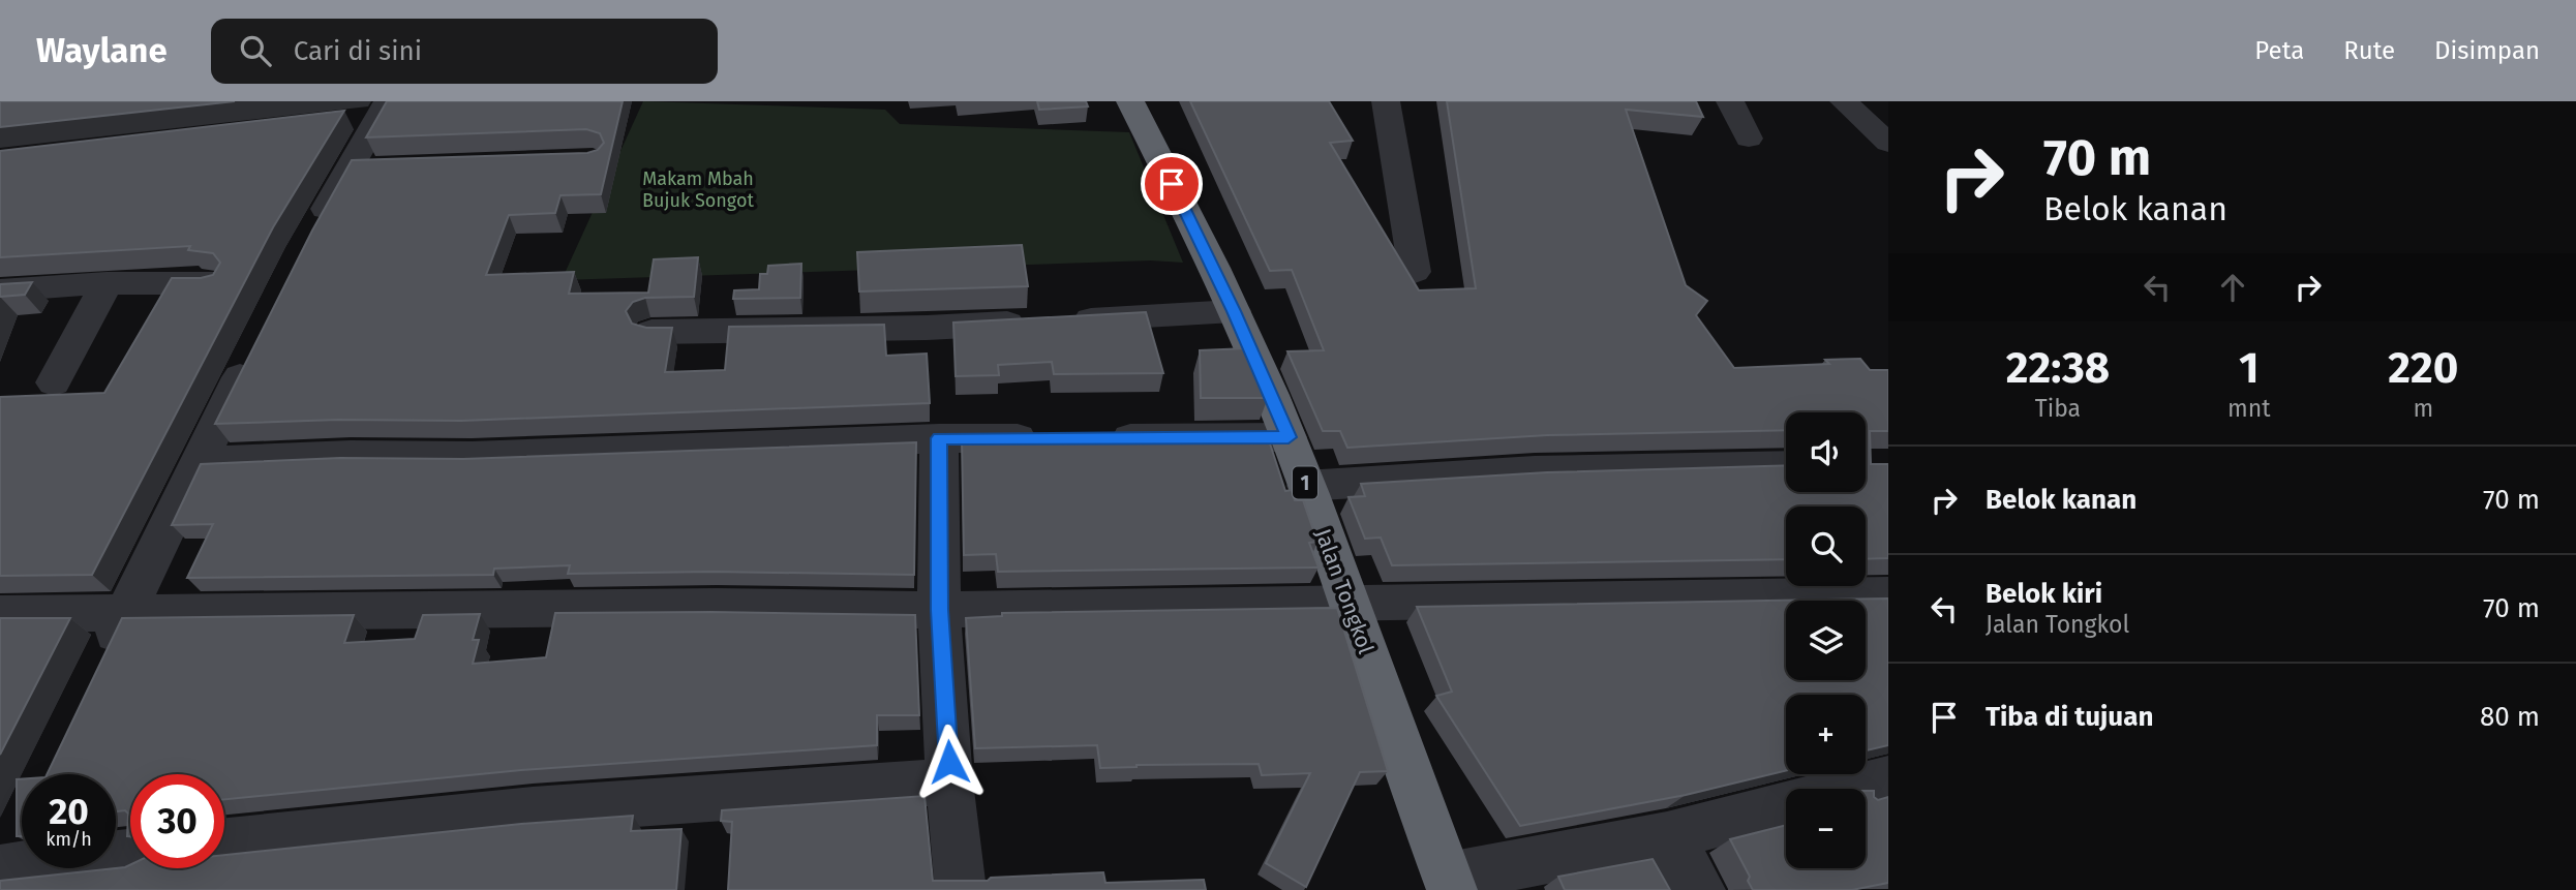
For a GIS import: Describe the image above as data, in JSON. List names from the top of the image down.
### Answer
{
  "streets": {
    "highway": ["1", "Jalan Tongkol"]
  },
  "parks": ["Makam Mbah Bujuk Songot"],
  "page": {
    "header": "Waylane",
    "search": "Cari di sini",
    "nav": ["Peta", "Rute", "Disimpan"],
    "turn": ["70 m", "Belok kanan"],
    "eta": [
      "22:38",
      "Tiba",
      "1",
      "mnt",
      "220",
      "m"
    ],
    "map_buttons": ["+", "−"],
    "list": [
      {
        "name": "Belok kanan",
        "value": "70 m"
      },
      {
        "name": "Belok kiri",
        "note": "Jalan Tongkol",
        "value": "70 m"
      },
      {
        "name": "Tiba di tujuan",
        "value": "80 m"
      }
    ],
    "speed": "20 km/h",
    "limit": "30"
  }
}
